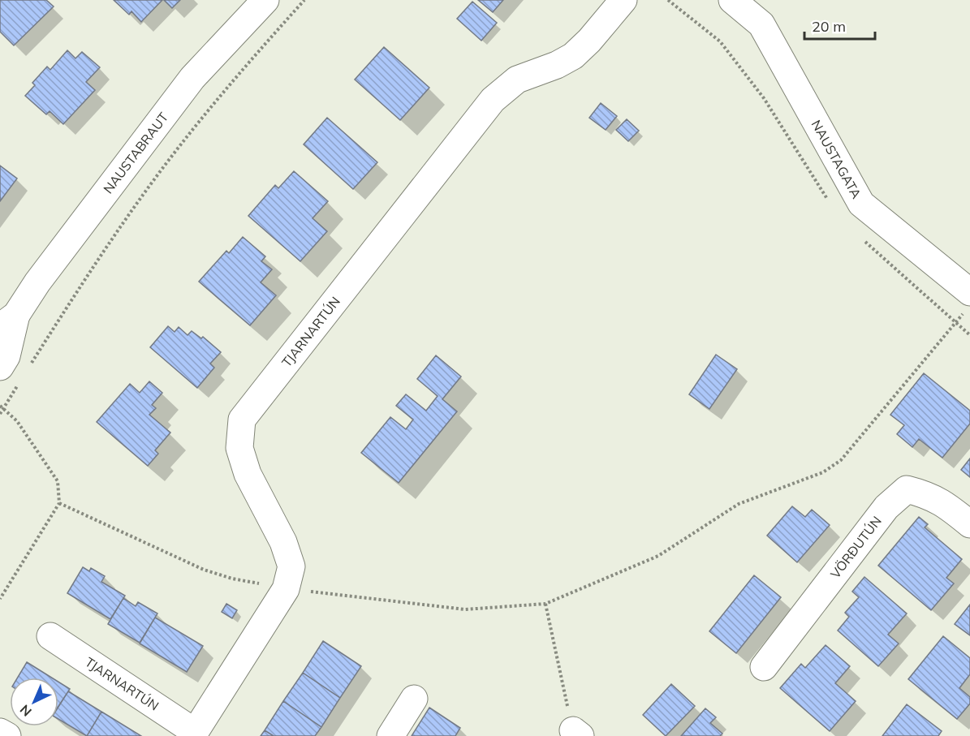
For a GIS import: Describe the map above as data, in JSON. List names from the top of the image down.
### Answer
{
  "streets": {
    "street": [
      "NAUSTABRAUT",
      "NAUSTAGATA",
      "TJARNARTÚN",
      "VÖRÐUTÚN"
    ]
  },
  "scale_bar": "20 m",
  "north": "bottom left"
}
